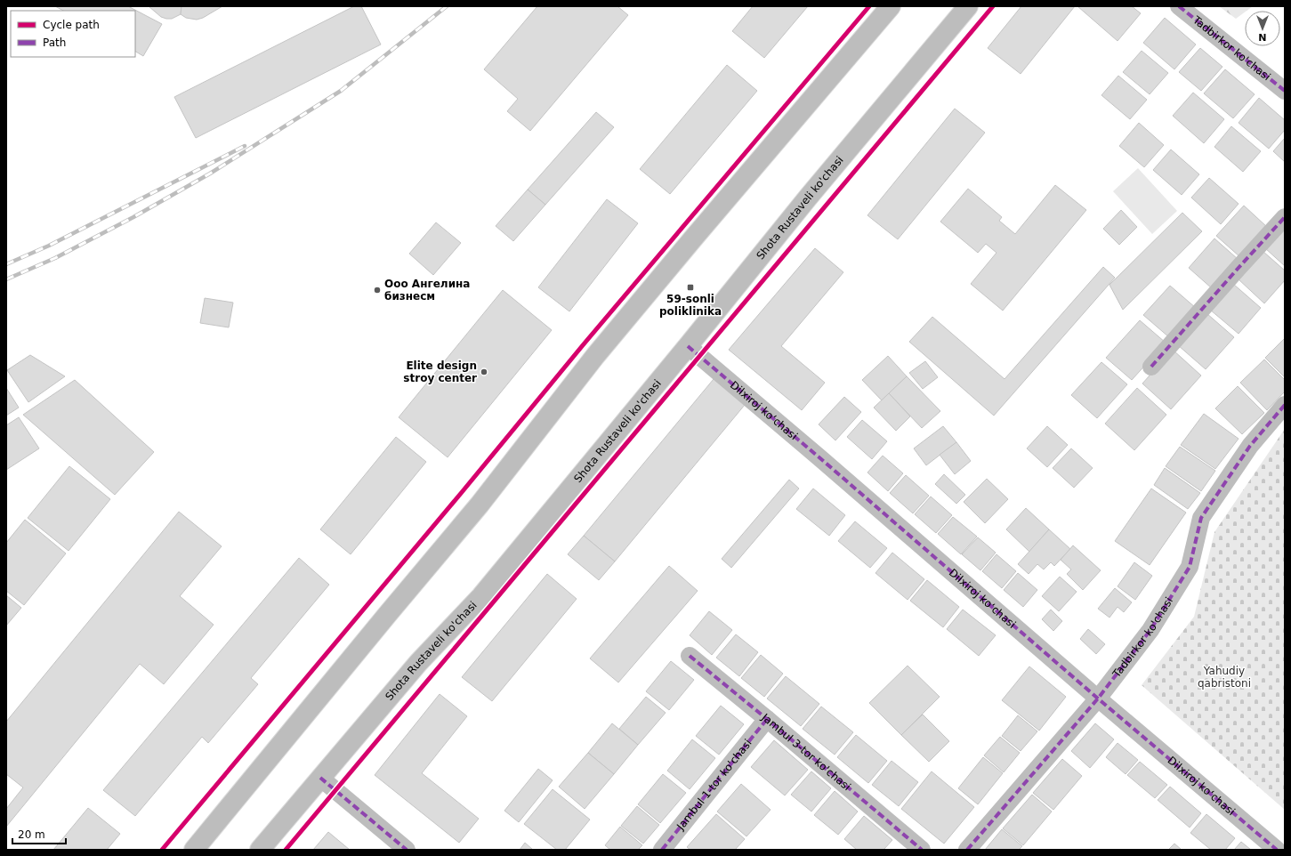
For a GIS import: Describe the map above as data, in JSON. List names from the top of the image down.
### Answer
{
  "streets": {
    "main road": ["Shota Rustaveli ko'chasi"],
    "street": [
      "Tadbirkor ko'chasi",
      "Dilxiroj ko‘chasi",
      "Jambul 3-tor ko'chasi",
      "Jambul 1-tor ko'chasi"
    ]
  },
  "crossings": [
    ["Tadbirkor ko'chasi", "Dilxiroj ko‘chasi"],
    ["Shota Rustaveli ko'chasi", "Dilxiroj ko‘chasi"],
    ["Jambul 3-tor ko'chasi", "Jambul 1-tor ko'chasi"]
  ],
  "parks": ["Yahudiy qabristoni"],
  "places": {
    "transit": ["59-sonli poliklinika"],
    "other": ["Ооо Ангелина бизнесм", "Elite design stroy center"]
  },
  "legend": ["Cycle path", "Path"],
  "scale_bar": "20 m",
  "north": "bottom"
}
